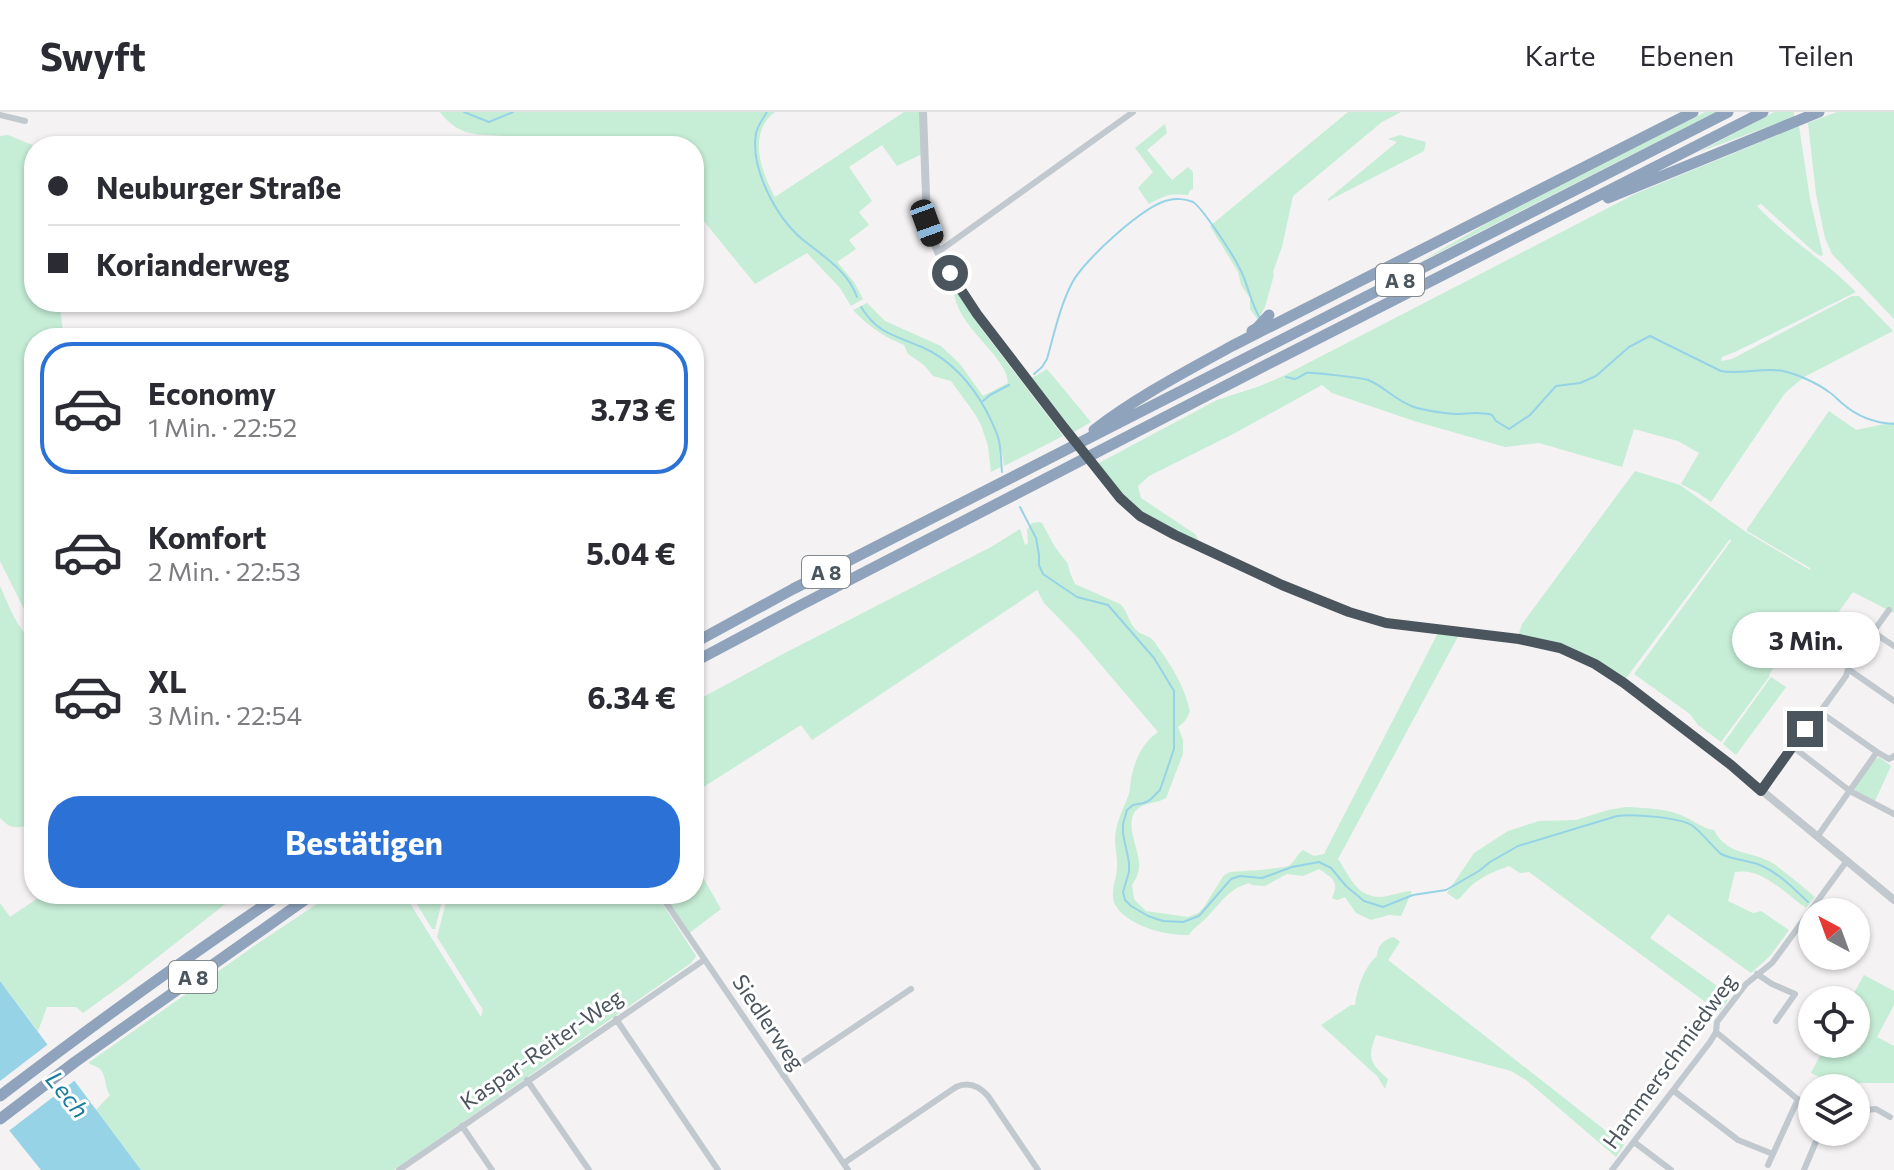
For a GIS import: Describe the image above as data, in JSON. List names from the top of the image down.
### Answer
{
  "streets": {
    "highway": ["A 8"],
    "street": ["Siedlerweg", "Kaspar-Reiter-Weg", "Hammerschmiedweg"]
  },
  "crossings": [
    ["Siedlerweg", "Kaspar-Reiter-Weg"]
  ],
  "water": ["Lech"],
  "north": "top left",
  "page": {
    "header": "Swyft",
    "nav": ["Karte", "Ebenen", "Teilen"],
    "banner": ["Neuburger Straße", "Korianderweg"],
    "list": [
      {
        "name": "Economy",
        "note": "1 Min. · 22:52",
        "value": "3.73 €"
      },
      {
        "name": "Komfort",
        "note": "2 Min. · 22:53",
        "value": "5.04 €"
      },
      {
        "name": "XL",
        "note": "3 Min. · 22:54",
        "value": "6.34 €"
      }
    ],
    "bubble": "3 Min.",
    "buttons": "Bestätigen"
  }
}
